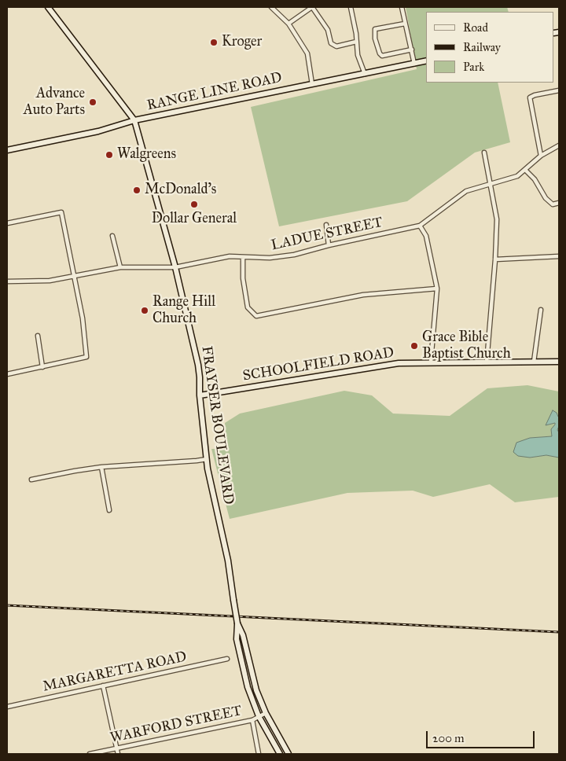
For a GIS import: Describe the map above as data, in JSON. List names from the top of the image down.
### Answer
{
  "streets": {
    "main road": ["RANGE LINE ROAD", "SCHOOLFIELD ROAD", "FRAYSER BOULEVARD"],
    "street": ["LADUE STREET", "MARGARETTA ROAD", "WARFORD STREET"]
  },
  "crossings": [
    ["RANGE LINE ROAD", "FRAYSER BOULEVARD"],
    ["LADUE STREET", "FRAYSER BOULEVARD"],
    ["SCHOOLFIELD ROAD", "FRAYSER BOULEVARD"]
  ],
  "places": [
    "Kroger",
    "Advance Auto Parts",
    "Walgreens",
    "McDonald's",
    "Dollar General",
    "Range Hill Church",
    "Grace Bible Baptist Church"
  ],
  "legend": ["Road", "Railway", "Park"],
  "scale_bar": "200 m"
}
